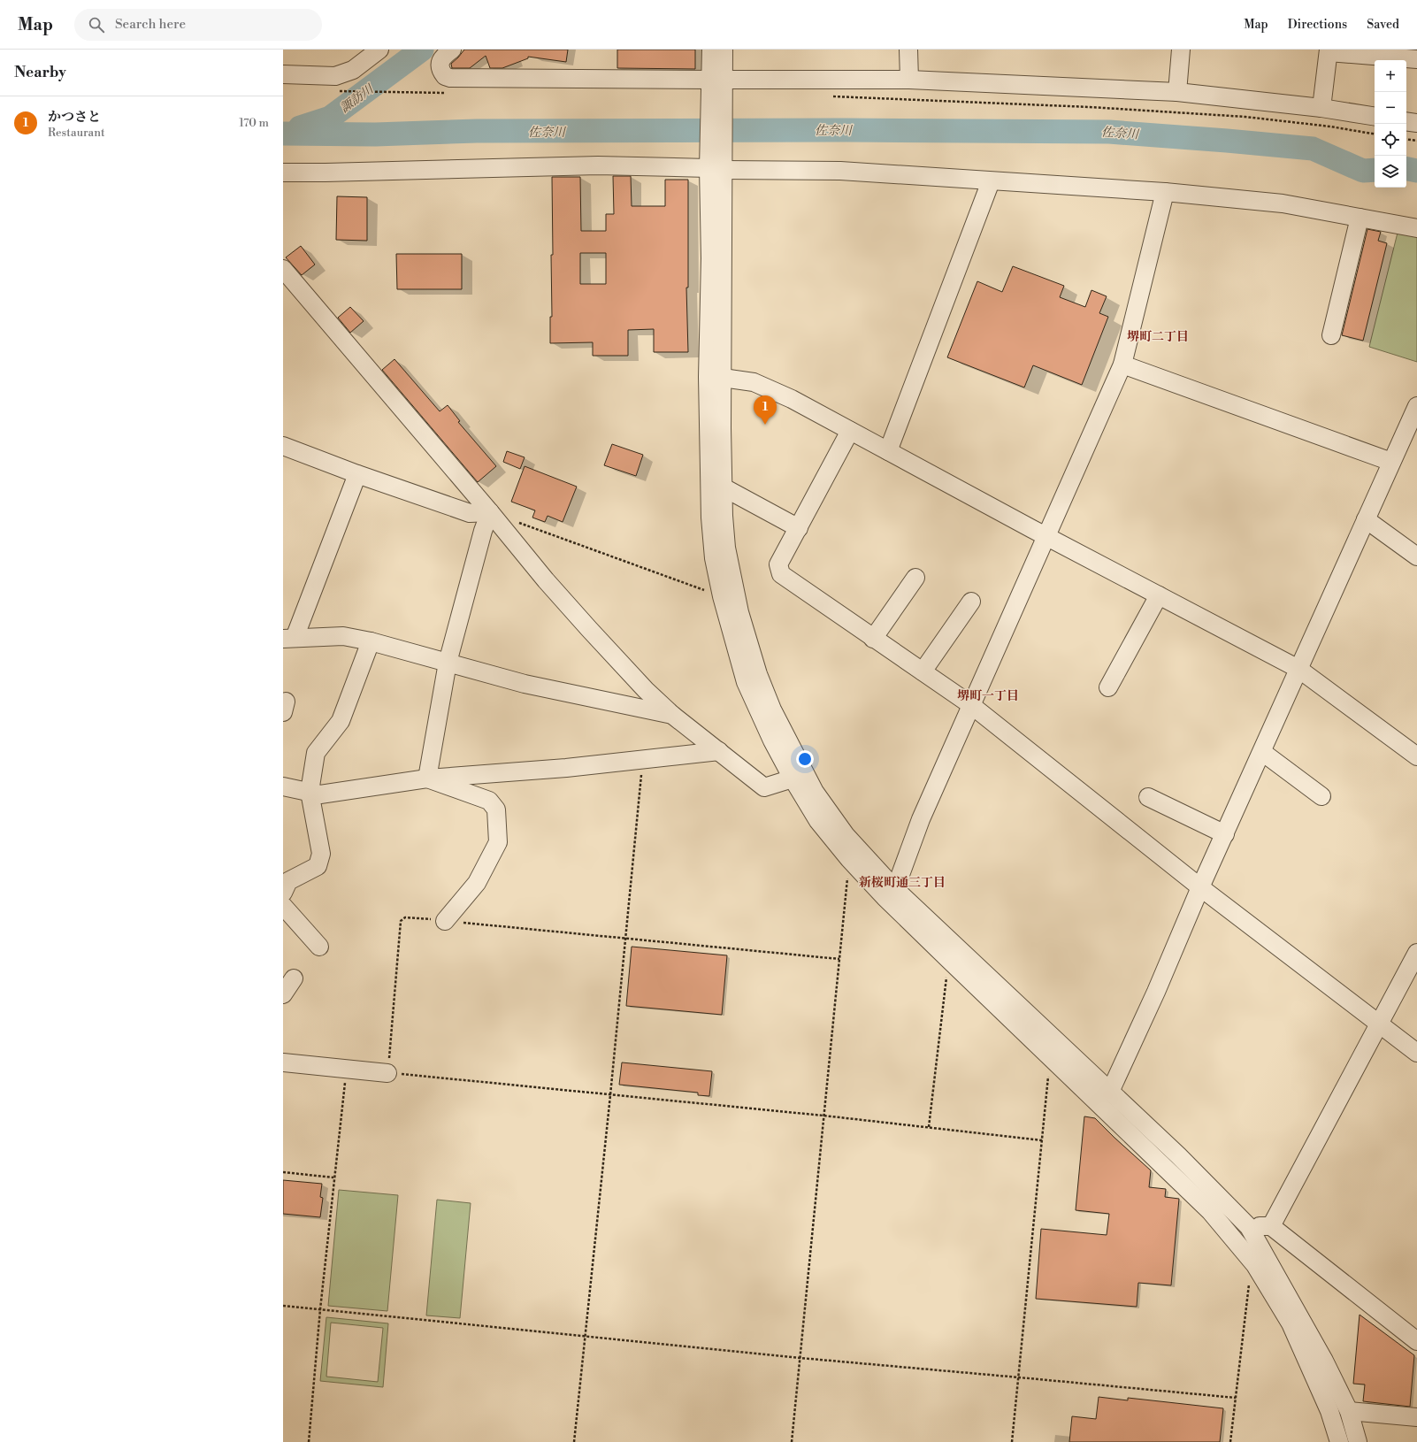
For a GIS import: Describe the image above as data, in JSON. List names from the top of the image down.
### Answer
{
  "districts": ["堺町二丁目", "堺町一丁目", "新桜町通三丁目"],
  "water": ["諏訪川", "佐奈川"],
  "page": {
    "header": "Map",
    "search": "Search here",
    "nav": ["Map", "Directions", "Saved"],
    "heading": "Nearby",
    "map_buttons": ["+", "−"],
    "list": [
      {
        "mark": "1",
        "name": "かつさと",
        "note": "Restaurant",
        "value": "170 m"
      }
    ],
    "pins": "1"
  }
}
